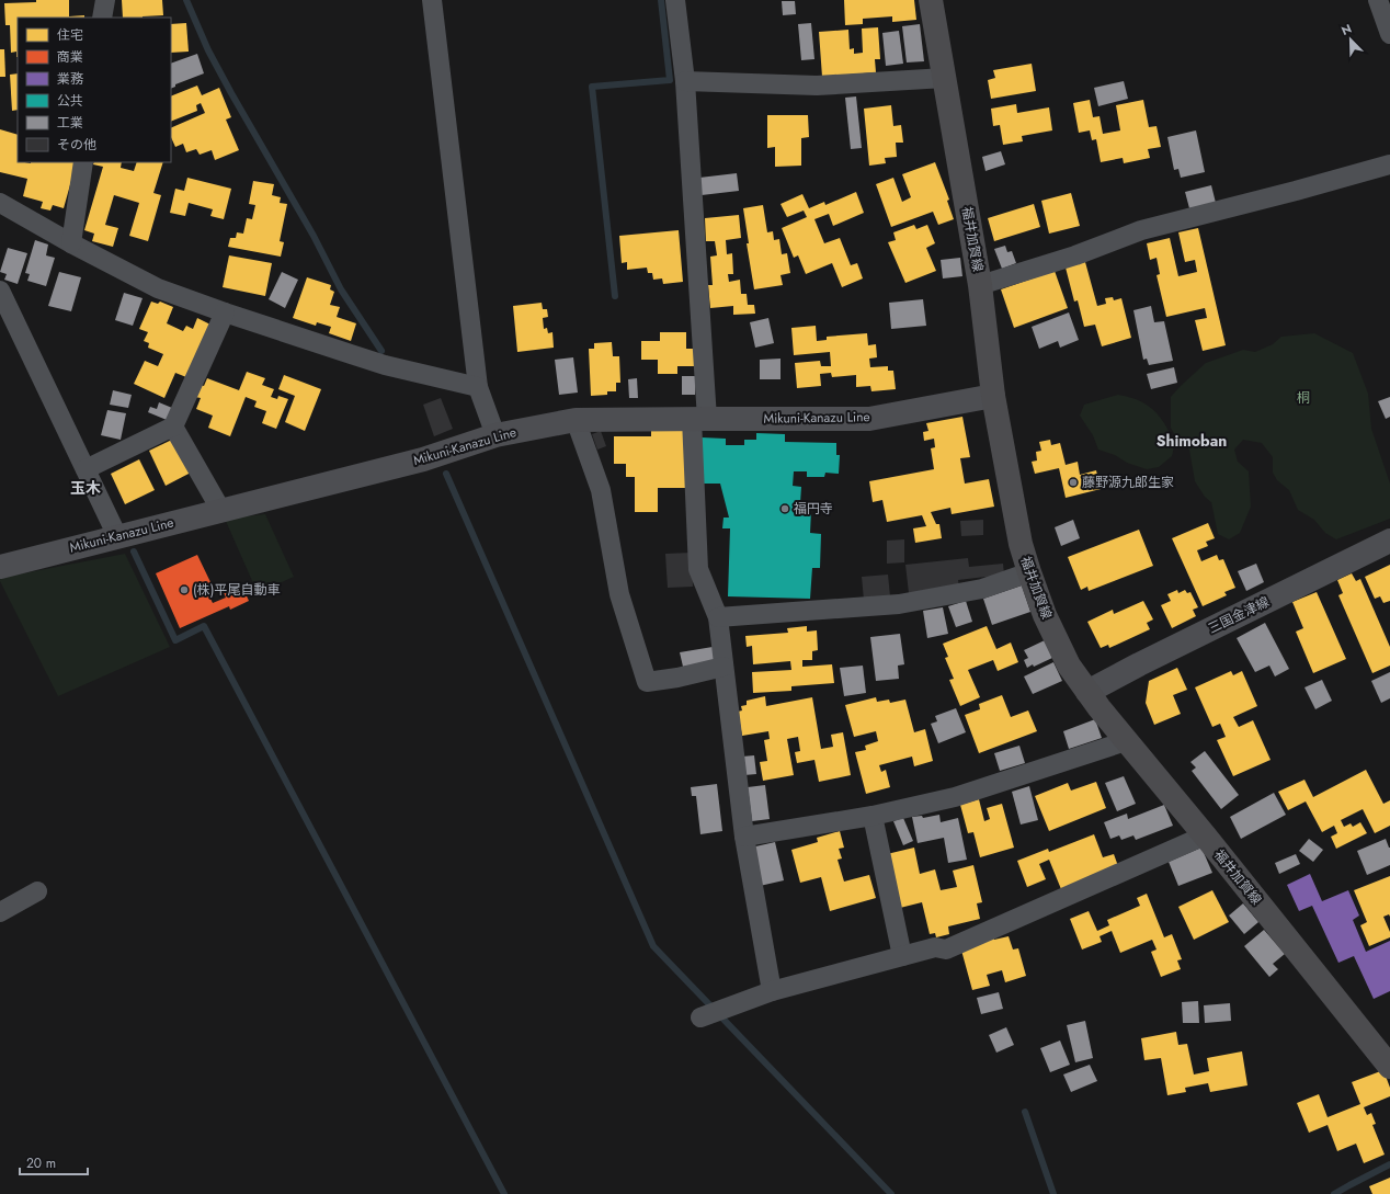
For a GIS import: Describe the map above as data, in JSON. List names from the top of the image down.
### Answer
{
  "streets": {
    "main road": ["福井加賀線", "Mikuni-Kanazu Line", "三国金津線"]
  },
  "crossings": [
    ["福井加賀線", "Mikuni-Kanazu Line"],
    ["福井加賀線", "三国金津線"]
  ],
  "districts": ["Shimoban", "玉木"],
  "parks": ["桐"],
  "places": ["藤野源九郎生家", "福円寺", "(株)平尾自動車"],
  "legend": [
    "住宅",
    "商業",
    "業務",
    "公共",
    "工業",
    "その他"
  ],
  "scale_bar": "20 m",
  "north": "top left"
}
